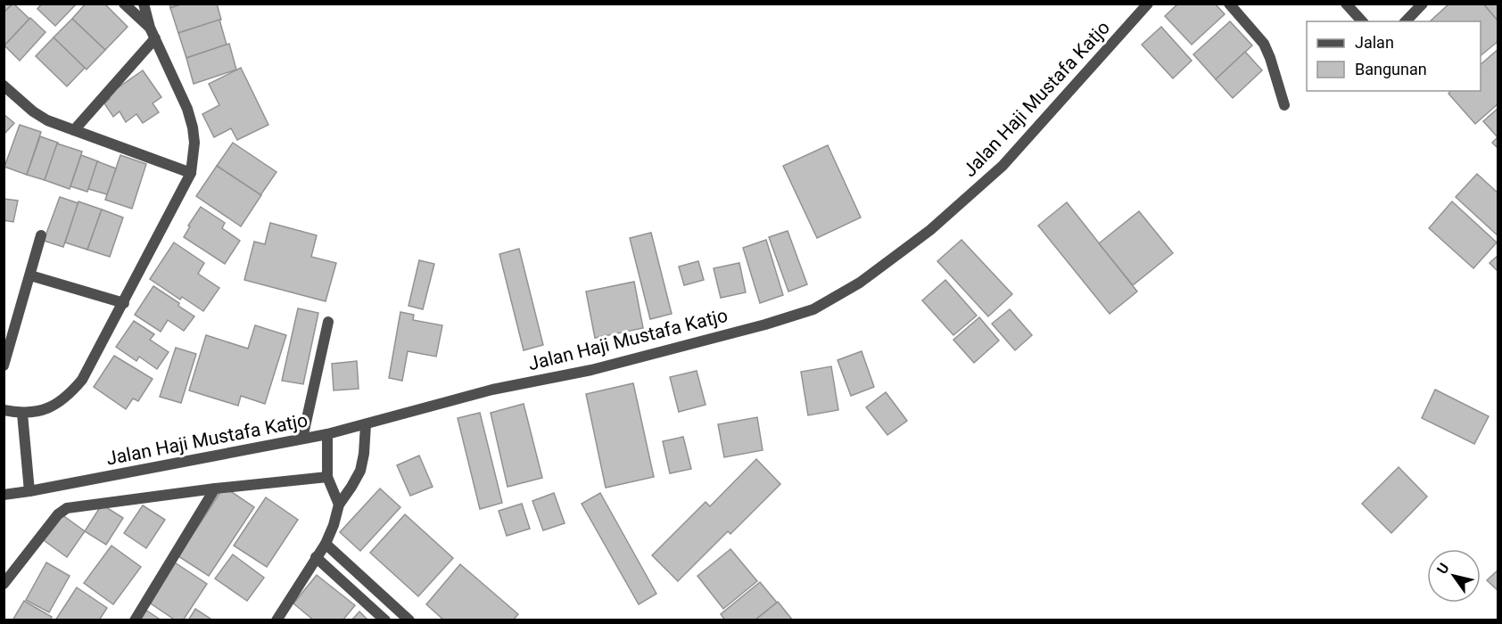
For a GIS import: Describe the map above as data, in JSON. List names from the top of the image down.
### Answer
{
  "streets": {
    "street": ["Jalan Haji Mustafa Katjo"]
  },
  "legend": ["Jalan", "Bangunan"],
  "north": "top left"
}
